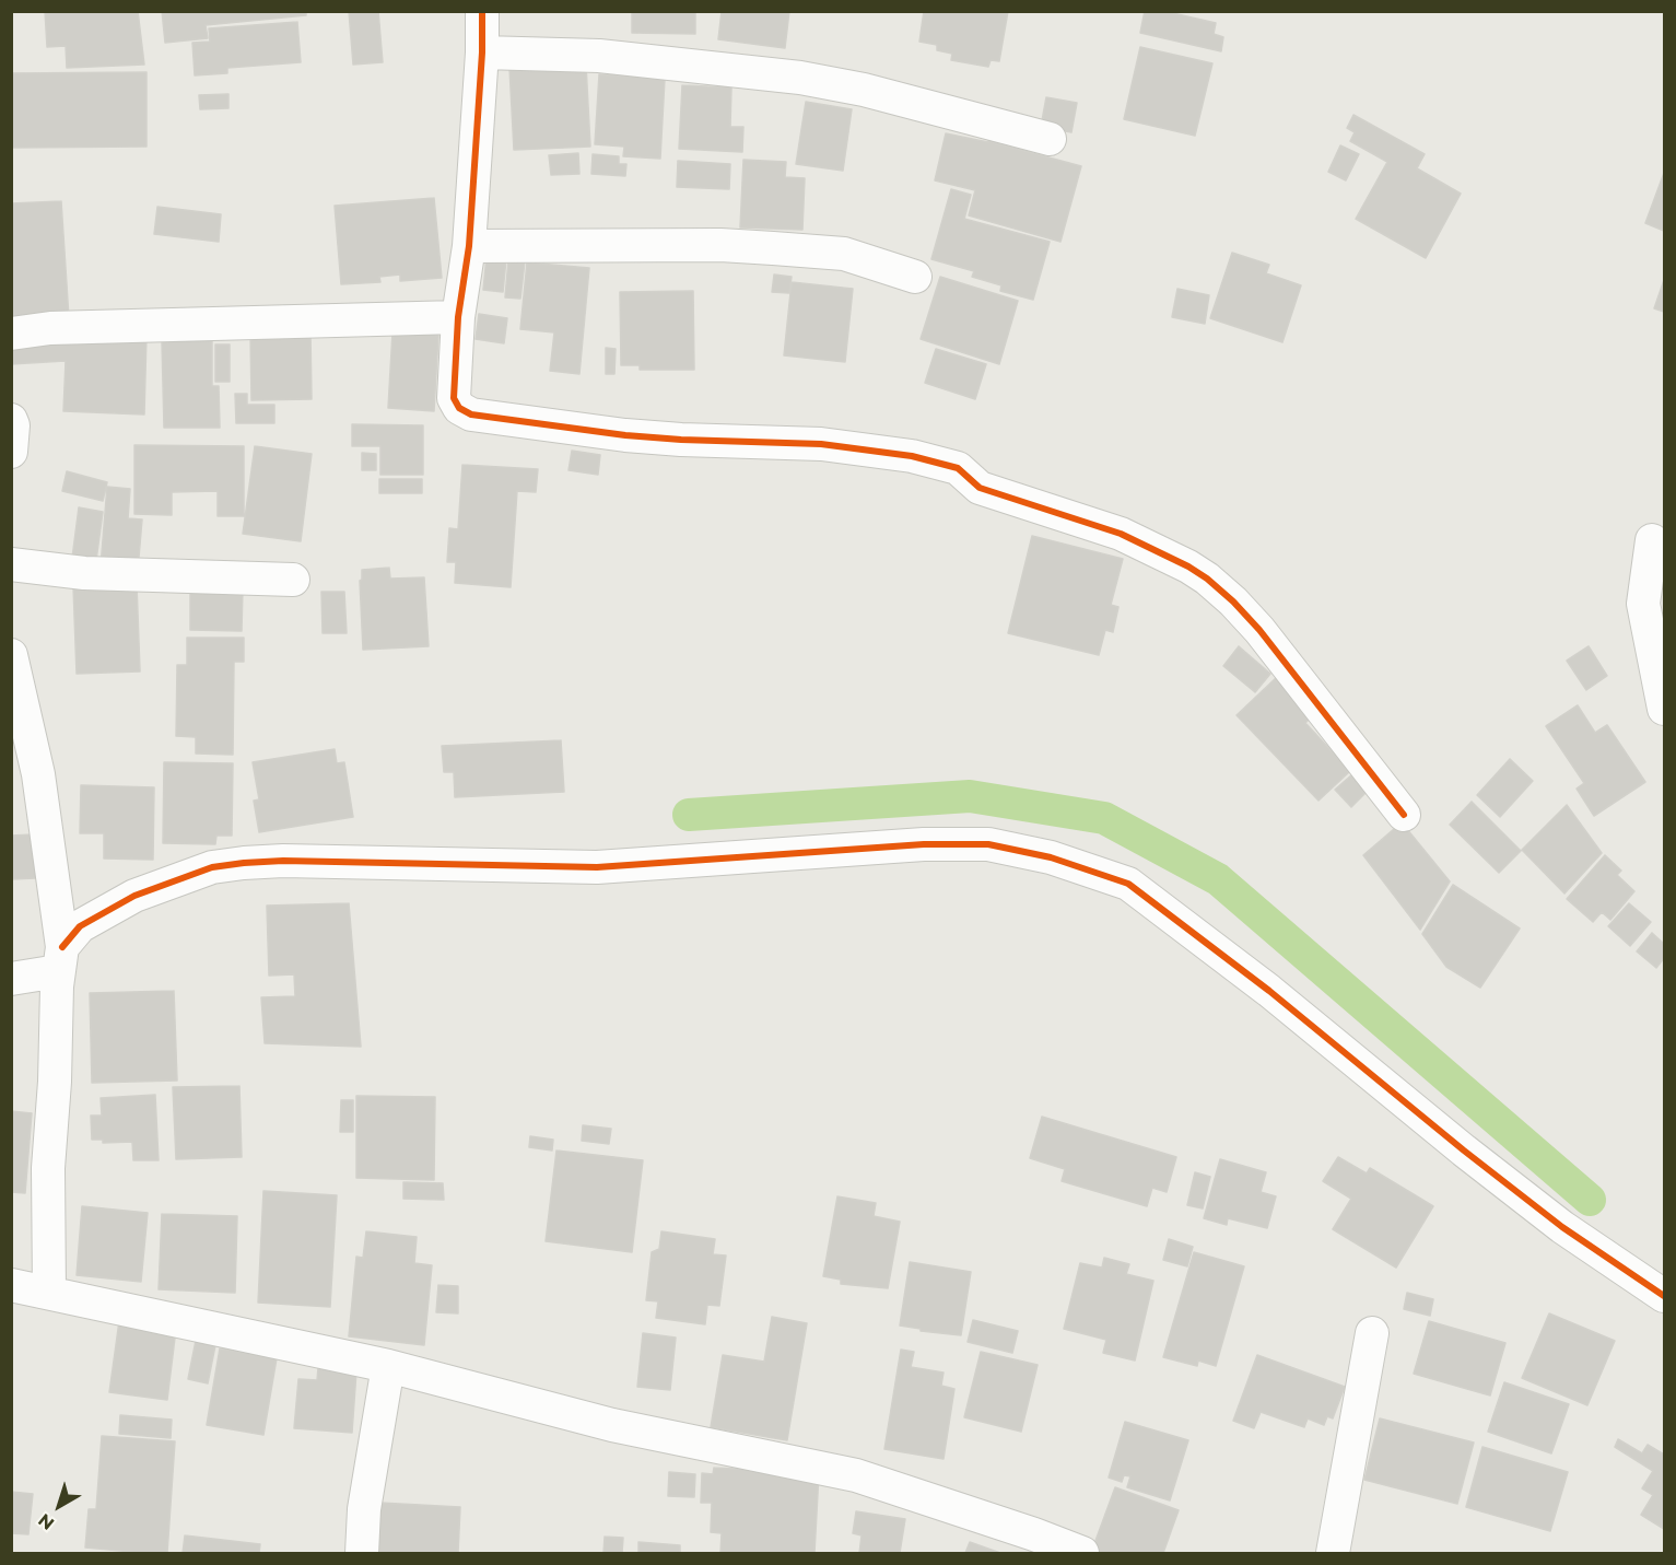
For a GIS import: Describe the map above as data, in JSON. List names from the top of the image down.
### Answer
{
  "north": "bottom left"
}
